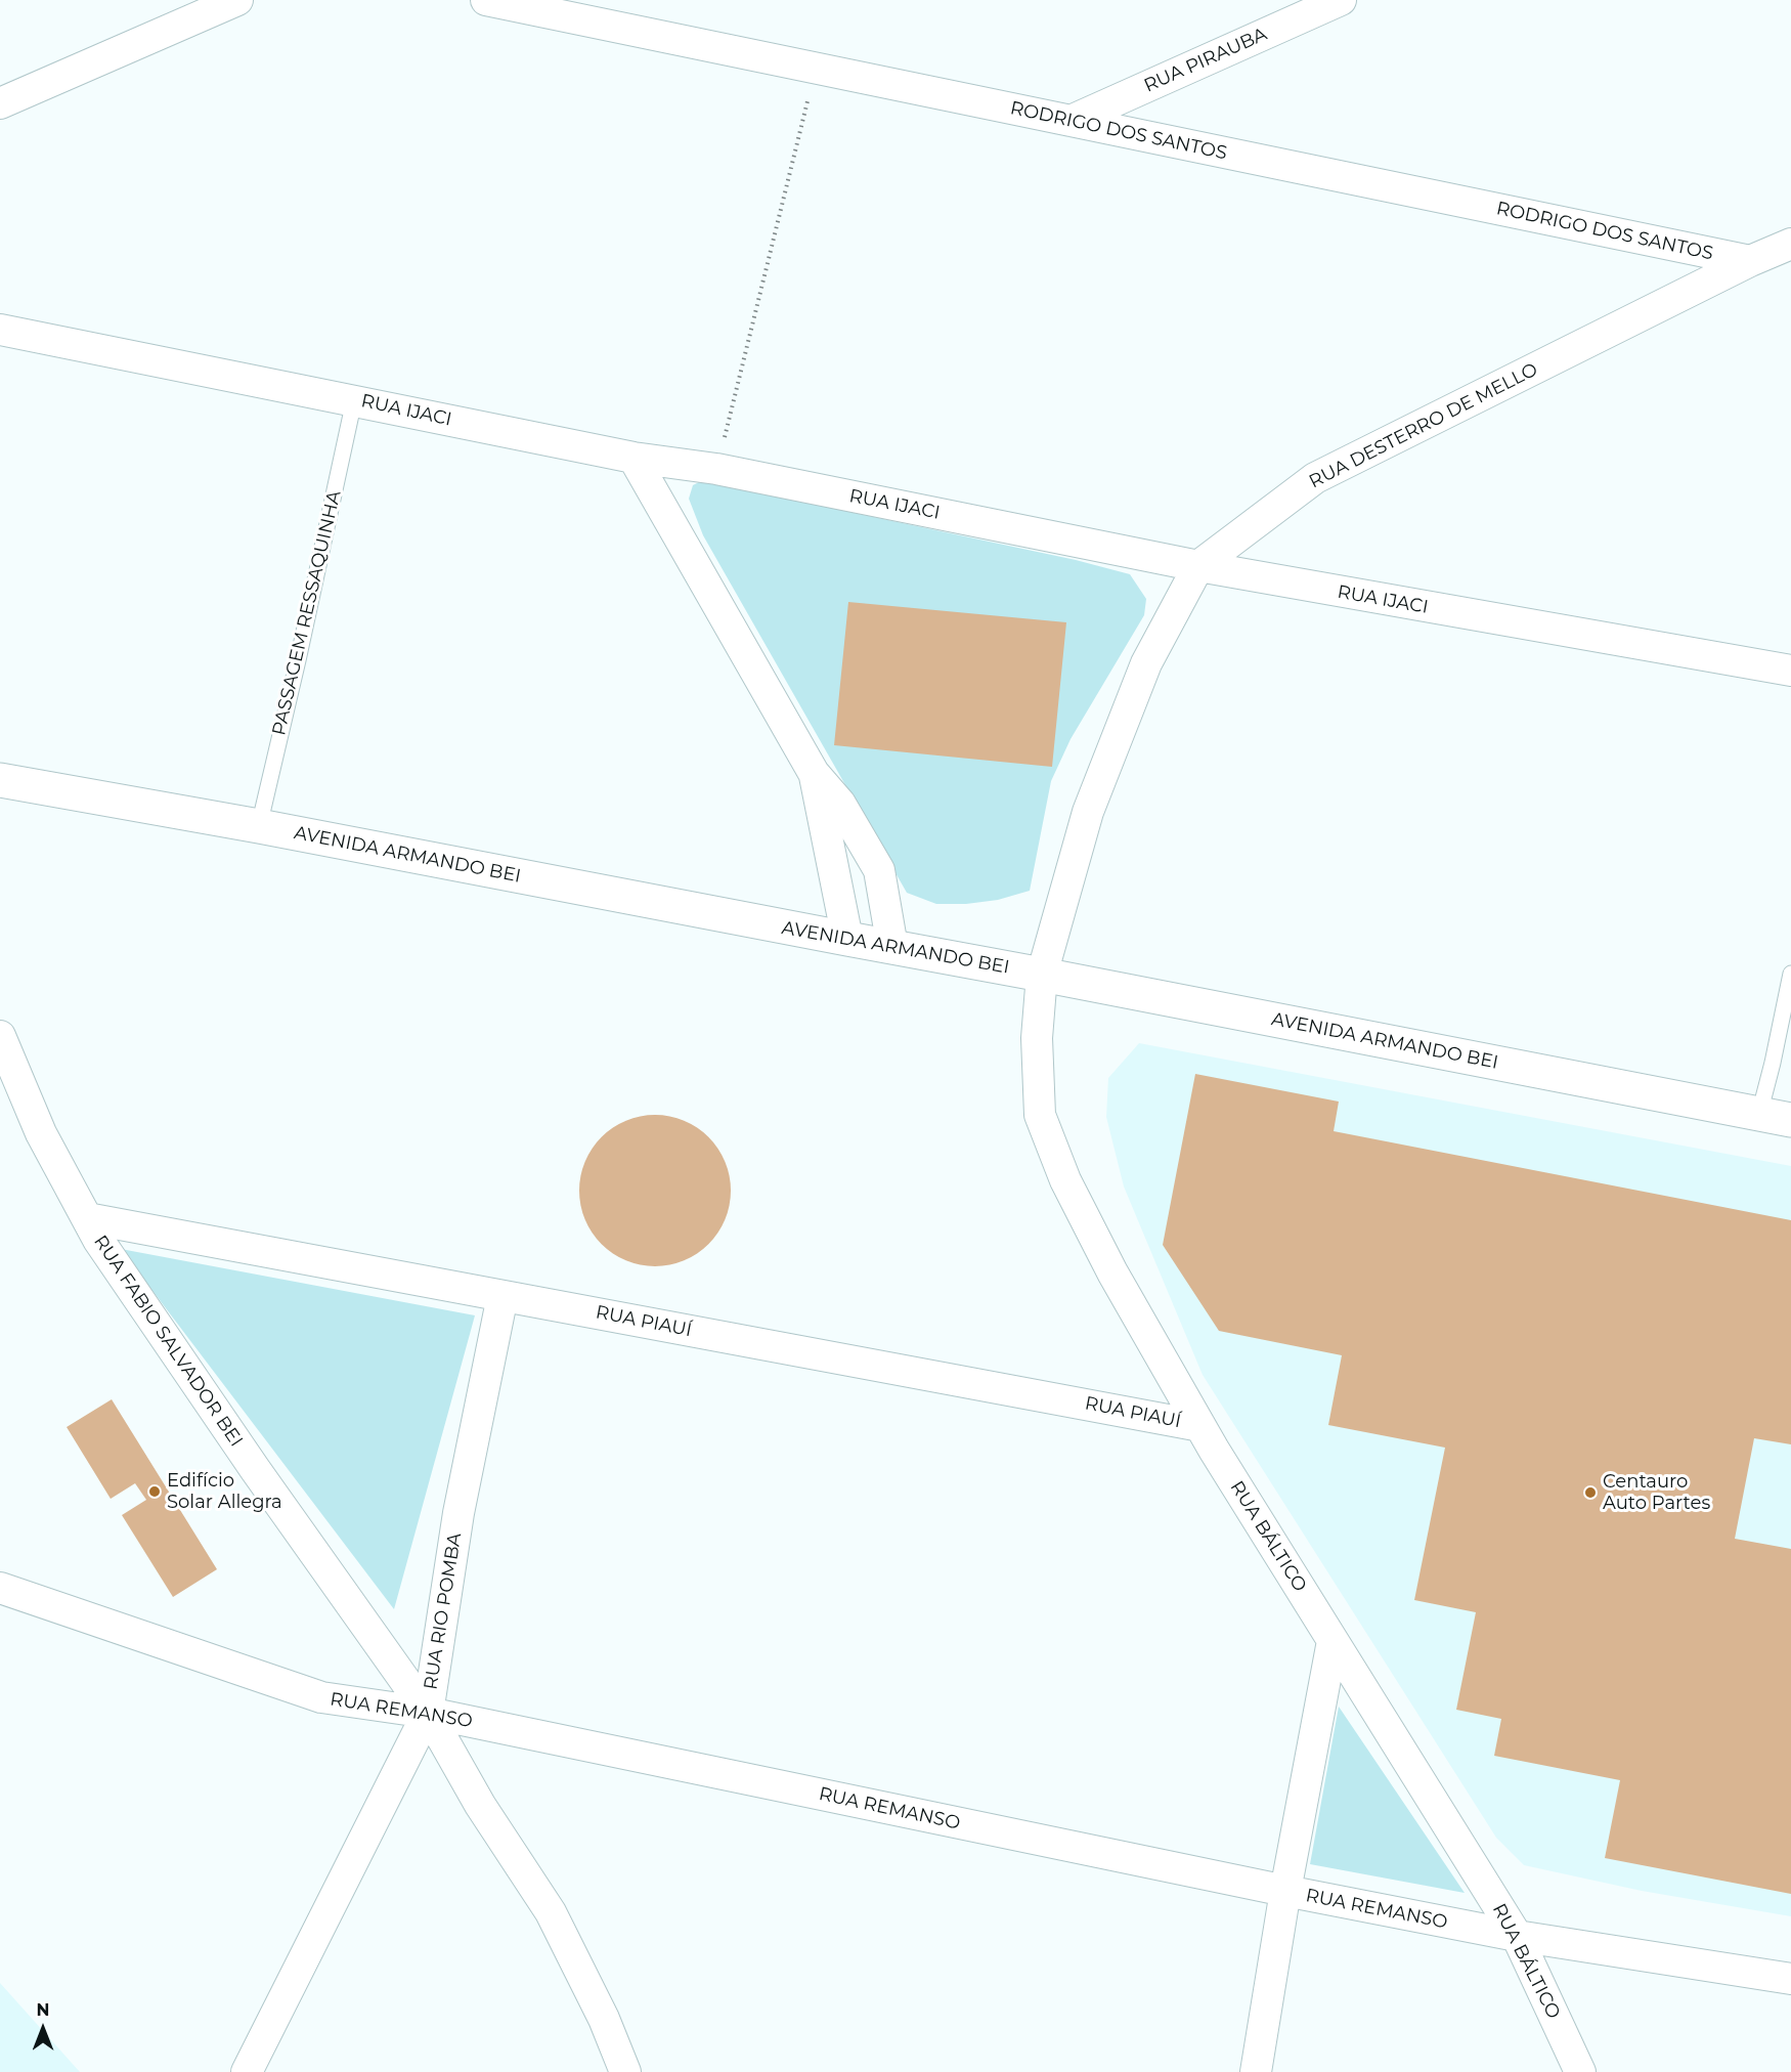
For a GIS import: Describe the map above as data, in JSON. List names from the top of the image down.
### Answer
{
  "streets": {
    "street": [
      "RUA PIRAUBA",
      "RODRIGO DOS SANTOS",
      "RUA IJACI",
      "RUA DESTERRO DE MELLO",
      "AVENIDA ARMANDO BEI",
      "RUA PIAUÍ",
      "RUA FABIO SALVADOR BEI",
      "RUA BÁLTICO",
      "RUA RIO POMBA",
      "RUA REMANSO"
    ],
    "lane": ["PASSAGEM RESSAQUINHA"]
  },
  "crossings": [
    ["RUA PIRAUBA", "RODRIGO DOS SANTOS"],
    ["RODRIGO DOS SANTOS", "RUA DESTERRO DE MELLO"],
    ["RUA IJACI", "RUA DESTERRO DE MELLO"],
    ["RUA IJACI", "PASSAGEM RESSAQUINHA"],
    ["RUA DESTERRO DE MELLO", "AVENIDA ARMANDO BEI"],
    ["RUA DESTERRO DE MELLO", "RUA BÁLTICO"],
    ["PASSAGEM RESSAQUINHA", "AVENIDA ARMANDO BEI"],
    ["AVENIDA ARMANDO BEI", "RUA BÁLTICO"],
    ["RUA PIAUÍ", "RUA FABIO SALVADOR BEI"],
    ["RUA PIAUÍ", "RUA BÁLTICO"],
    ["RUA PIAUÍ", "RUA RIO POMBA"],
    ["RUA FABIO SALVADOR BEI", "RUA RIO POMBA"],
    ["RUA FABIO SALVADOR BEI", "RUA REMANSO"],
    ["RUA BÁLTICO", "RUA REMANSO"],
    ["RUA RIO POMBA", "RUA REMANSO"]
  ],
  "places": ["Edifício Solar Allegra", "Centauro Auto Partes"],
  "north": "top"
}
